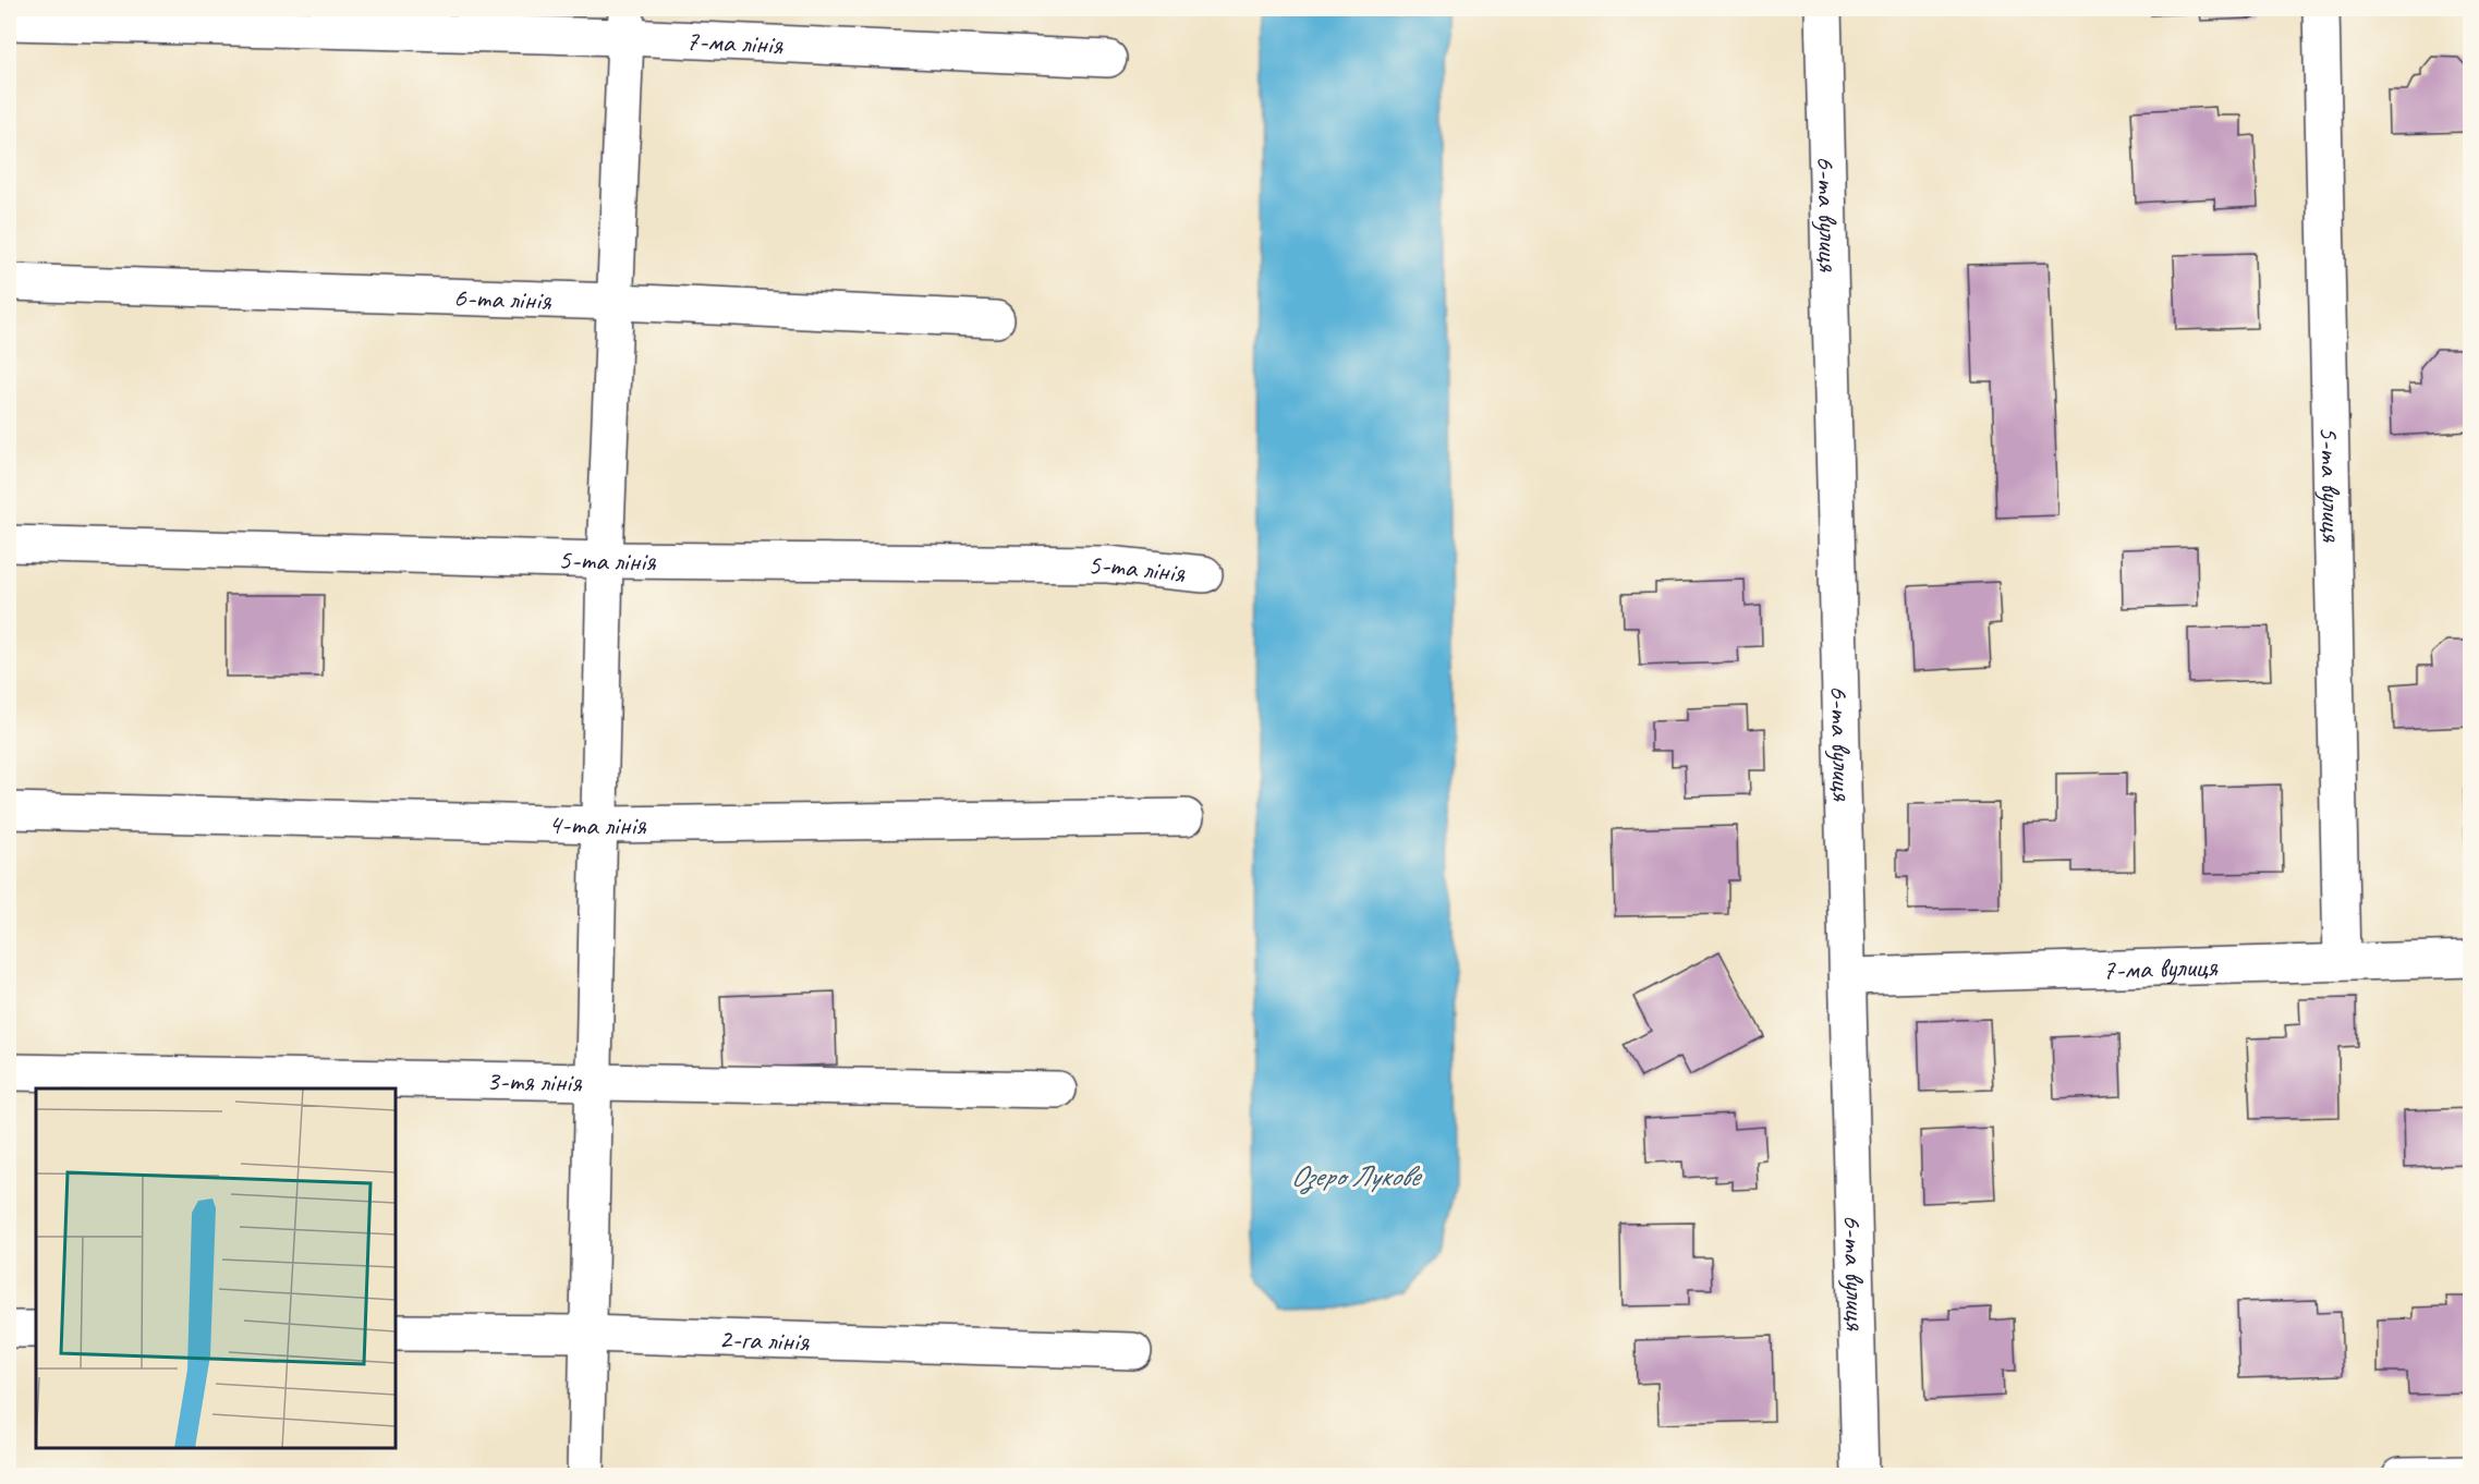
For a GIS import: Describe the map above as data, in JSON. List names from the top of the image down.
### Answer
{
  "streets": {
    "street": [
      "7-ма лінія",
      "6-та вулиця",
      "6-та лінія",
      "5-та вулиця",
      "5-та лінія",
      "4-та лінія",
      "7-ма вулиця",
      "3-тя лінія",
      "2-га лінія"
    ]
  },
  "crossings": [
    ["6-та вулиця", "7-ма вулиця"],
    ["5-та вулиця", "7-ма вулиця"]
  ],
  "water": ["Озеро Лукове"]
}
